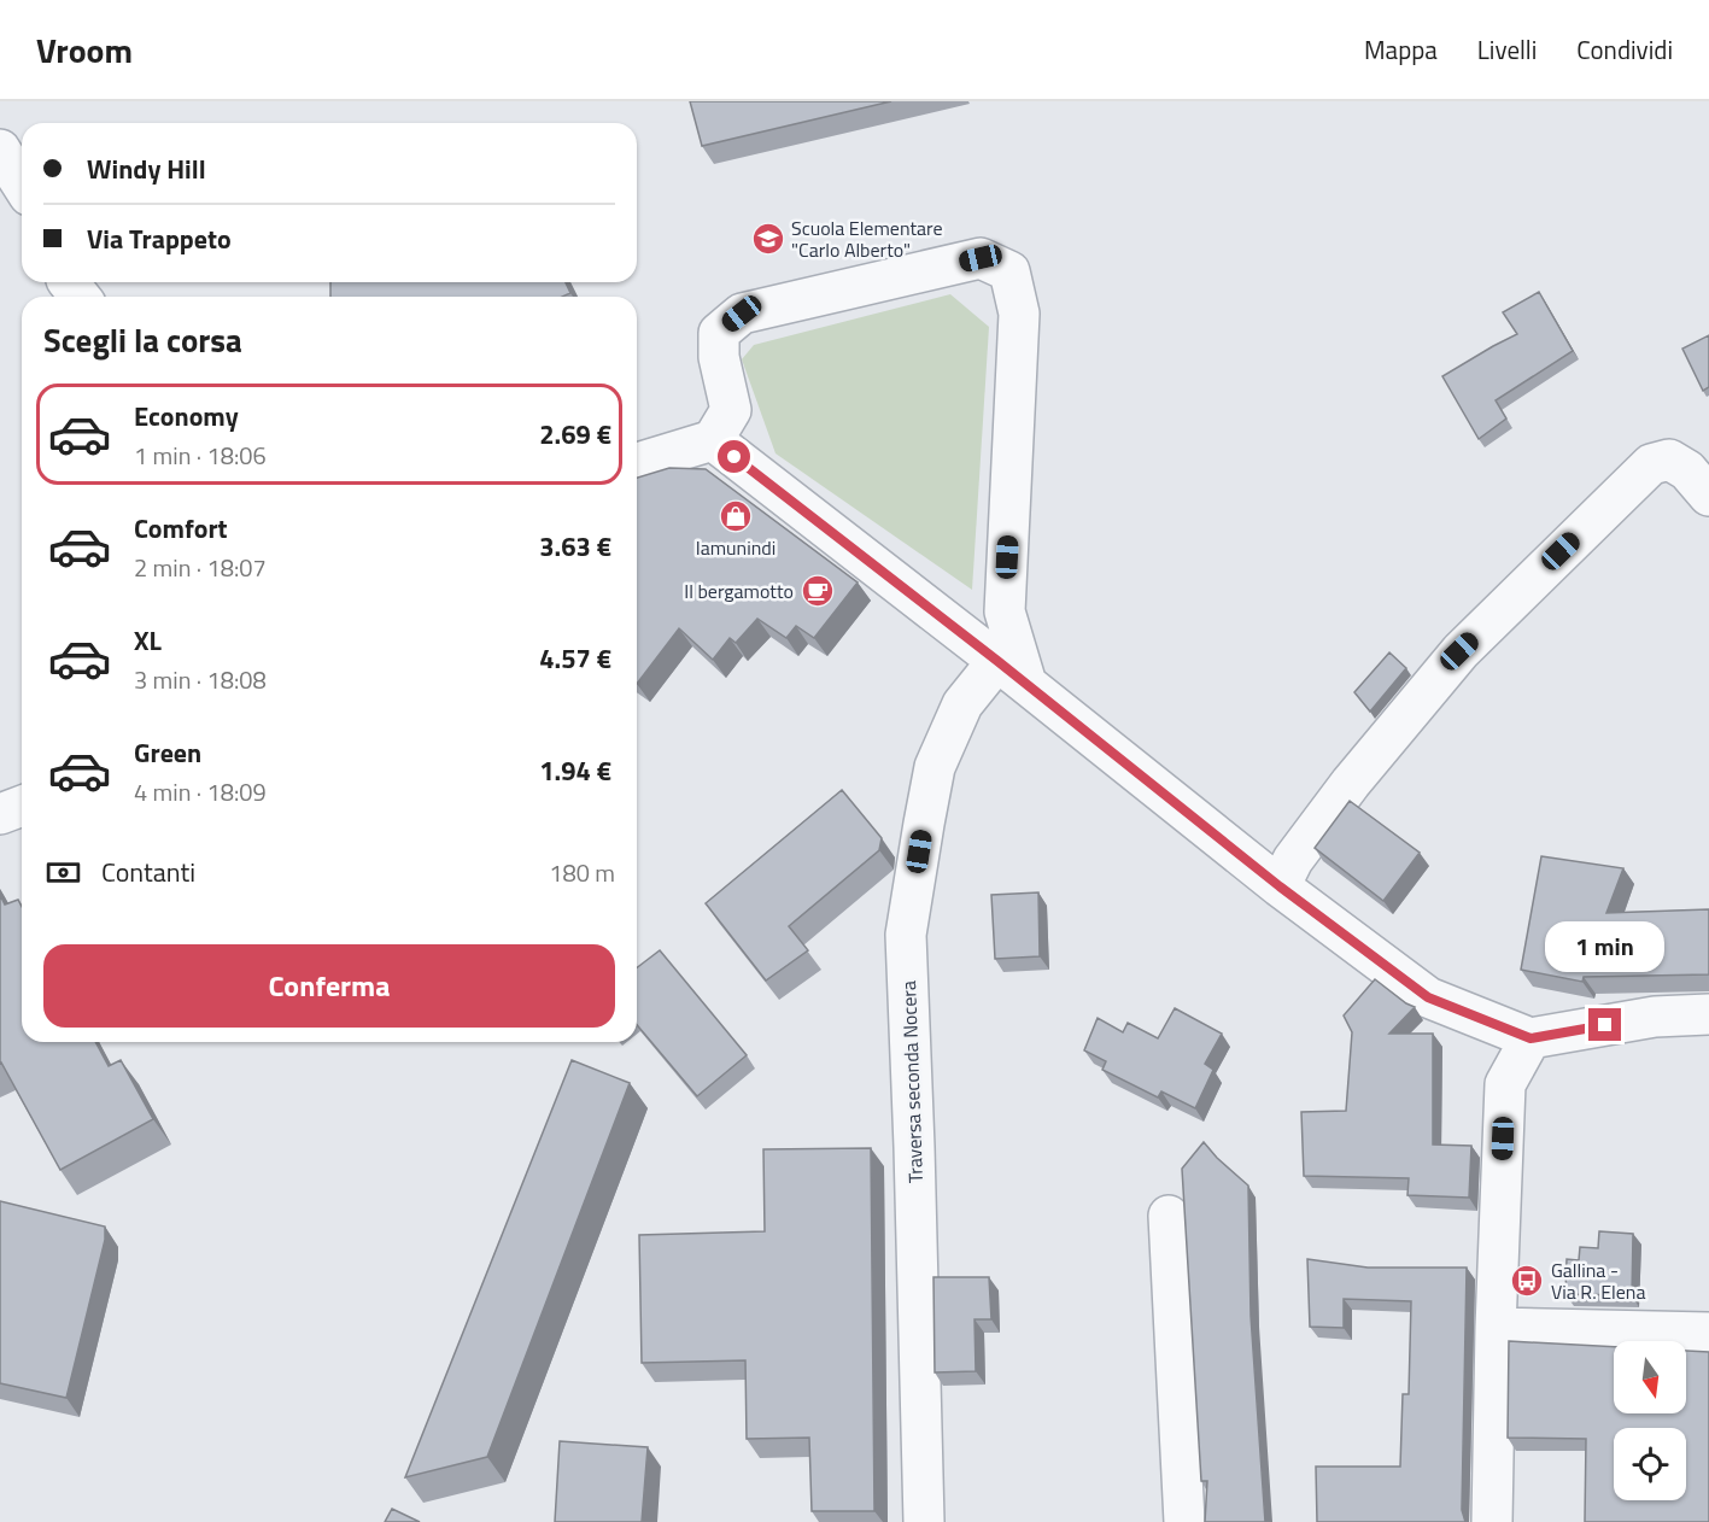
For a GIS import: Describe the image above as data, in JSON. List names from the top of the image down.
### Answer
{
  "streets": {
    "street": ["Traversa seconda Nocera"]
  },
  "places": {
    "school or university": ["Scuola Elementare \"Carlo Alberto\""],
    "shop": ["Iamunindi"],
    "cafe": ["Il bergamotto"],
    "bus stop": ["Gallina - Via R. Elena"]
  },
  "north": "bottom",
  "page": {
    "header": "Vroom",
    "nav": ["Mappa", "Livelli", "Condividi"],
    "banner": ["Windy Hill", "Via Trappeto"],
    "heading": "Scegli la corsa",
    "list": [
      {
        "name": "Economy",
        "note": "1 min · 18:06",
        "value": "2.69 €"
      },
      {
        "name": "Comfort",
        "note": "2 min · 18:07",
        "value": "3.63 €"
      },
      {
        "name": "XL",
        "note": "3 min · 18:08",
        "value": "4.57 €"
      },
      {
        "name": "Green",
        "note": "4 min · 18:09",
        "value": "1.94 €"
      }
    ],
    "pay": ["Contanti", "180 m"],
    "bubble": "1 min",
    "buttons": "Conferma"
  }
}
